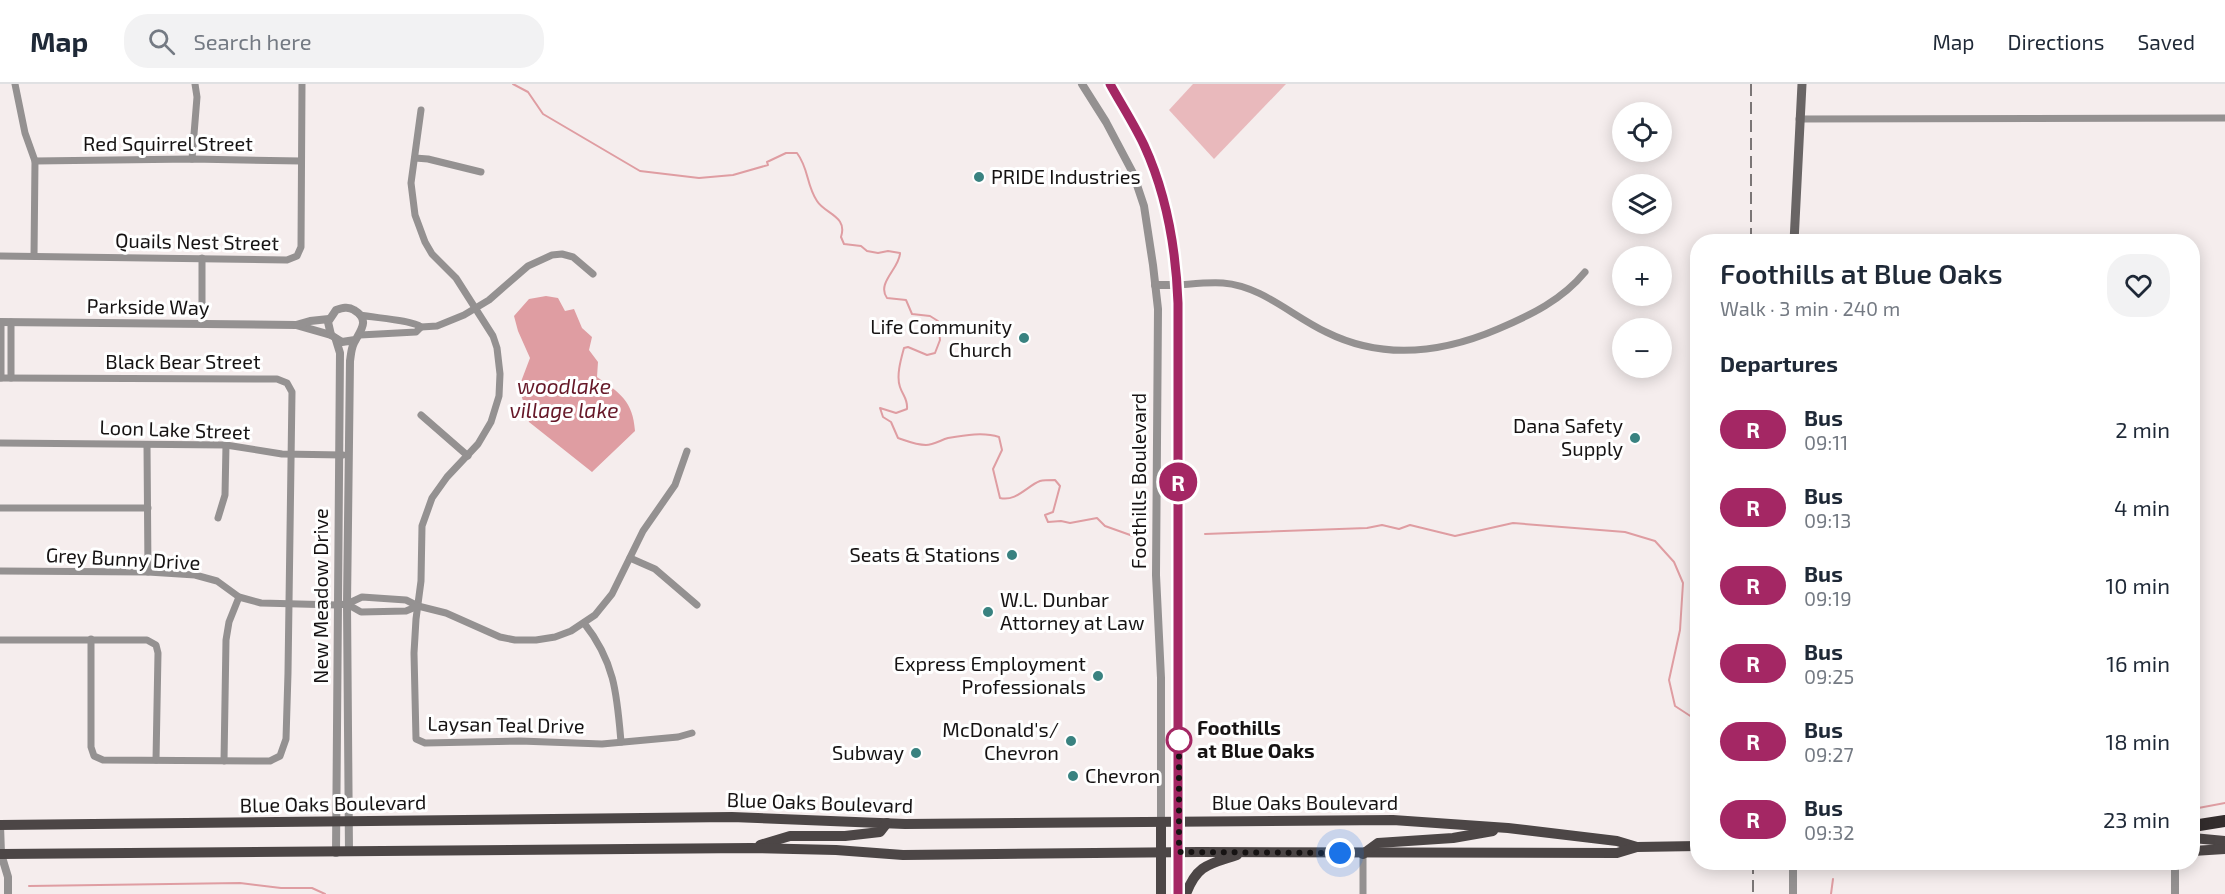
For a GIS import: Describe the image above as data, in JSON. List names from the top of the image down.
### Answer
{
  "streets": {
    "main road": ["Foothills Boulevard", "Blue Oaks Boulevard"],
    "street": [
      "Red Squirrel Street",
      "Quails Nest Street",
      "Parkside Way",
      "Black Bear Street",
      "Loon Lake Street",
      "Grey Bunny Drive",
      "New Meadow Drive",
      "Laysan Teal Drive"
    ]
  },
  "crossings": [
    ["Red Squirrel Street", "Quails Nest Street"],
    ["Parkside Way", "New Meadow Drive"],
    ["Black Bear Street", "Loon Lake Street"],
    ["Black Bear Street", "Grey Bunny Drive"],
    ["Loon Lake Street", "New Meadow Drive"],
    ["Foothills Boulevard", "Blue Oaks Boulevard"],
    ["Grey Bunny Drive", "New Meadow Drive"],
    ["New Meadow Drive", "Blue Oaks Boulevard"]
  ],
  "water": ["woodlake village lake"],
  "places": [
    "PRIDE Industries",
    "Life Community Church",
    "Dana Safety Supply",
    "Seats & Stations",
    "W.L. Dunbar Attorney at Law",
    "Express Employment Professionals",
    "Foothills at Blue Oaks",
    "McDonald's/ Chevron",
    "Subway",
    "Chevron"
  ],
  "lines": ["bus line R"],
  "page": {
    "header": "Map",
    "search": "Search here",
    "nav": ["Map", "Directions", "Saved"],
    "on_map": "R",
    "map_buttons": ["+", "−"],
    "heading": [
      ["Foothills at Blue Oaks", "Walk · 3 min · 240 m"],
      "Departures"
    ],
    "list": [
      {
        "mark": "R",
        "name": "Bus",
        "note": "09:11",
        "value": "2 min"
      },
      {
        "mark": "R",
        "name": "Bus",
        "note": "09:13",
        "value": "4 min"
      },
      {
        "mark": "R",
        "name": "Bus",
        "note": "09:19",
        "value": "10 min"
      },
      {
        "mark": "R",
        "name": "Bus",
        "note": "09:25",
        "value": "16 min"
      },
      {
        "mark": "R",
        "name": "Bus",
        "note": "09:27",
        "value": "18 min"
      },
      {
        "mark": "R",
        "name": "Bus",
        "note": "09:32",
        "value": "23 min"
      }
    ]
  }
}
